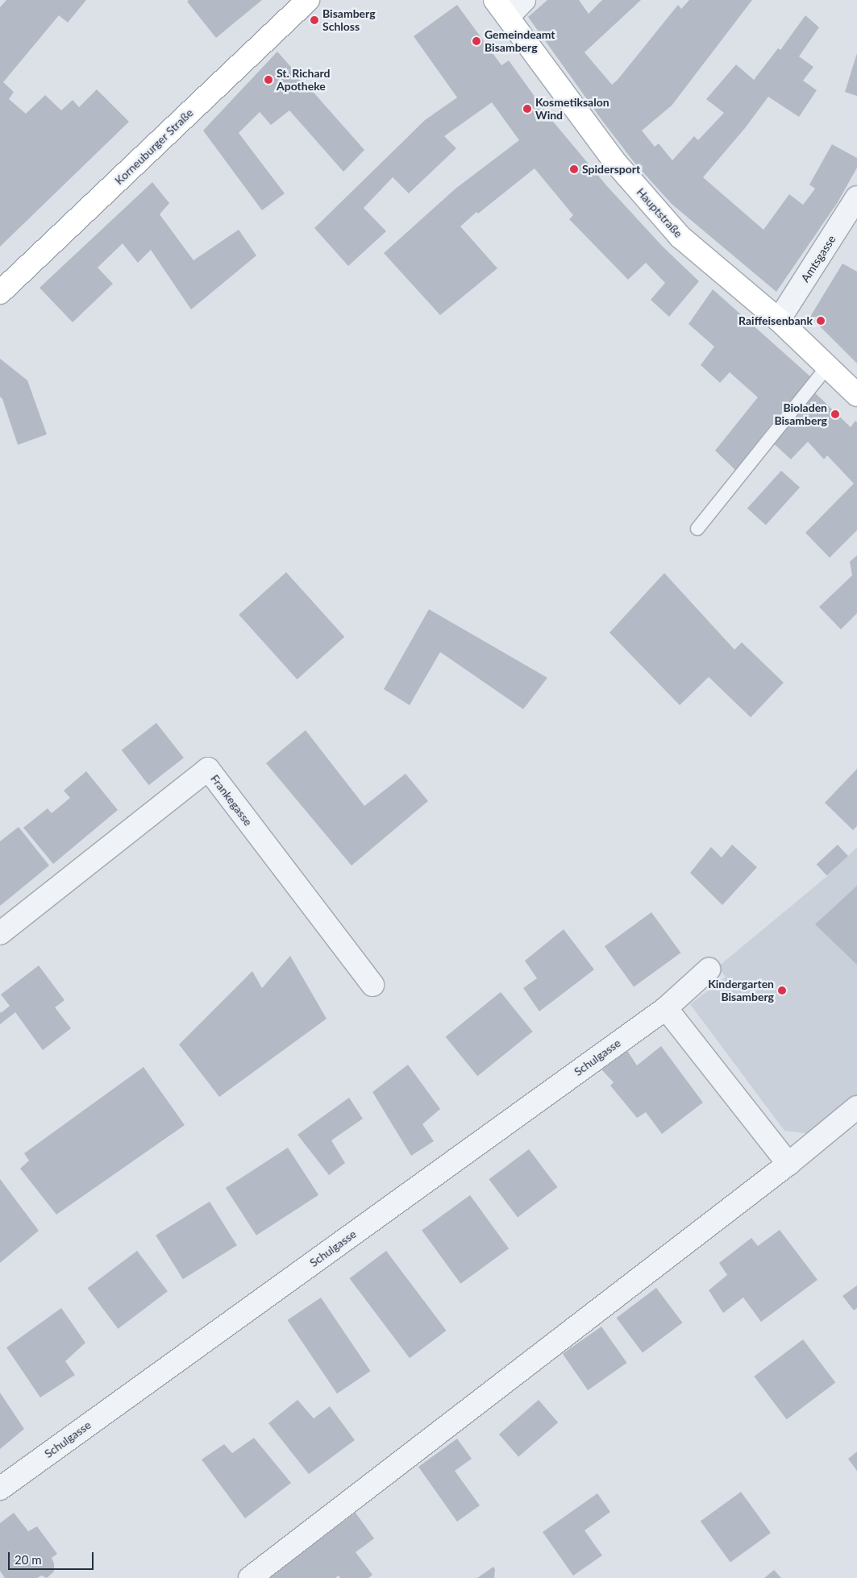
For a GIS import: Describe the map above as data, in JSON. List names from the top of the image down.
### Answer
{
  "streets": {
    "main road": ["Korneuburger Straße", "Hauptstraße"],
    "street": ["Amtsgasse", "Frankegasse", "Schulgasse"]
  },
  "crossings": [
    ["Hauptstraße", "Amtsgasse"]
  ],
  "places": [
    "Bisamberg Schloss",
    "Gemeindeamt Bisamberg",
    "St. Richard Apotheke",
    "Kosmetiksalon Wind",
    "Spidersport",
    "Raiffeisenbank",
    "Bioladen Bisamberg",
    "Kindergarten Bisamberg"
  ],
  "scale_bar": "20 m"
}
